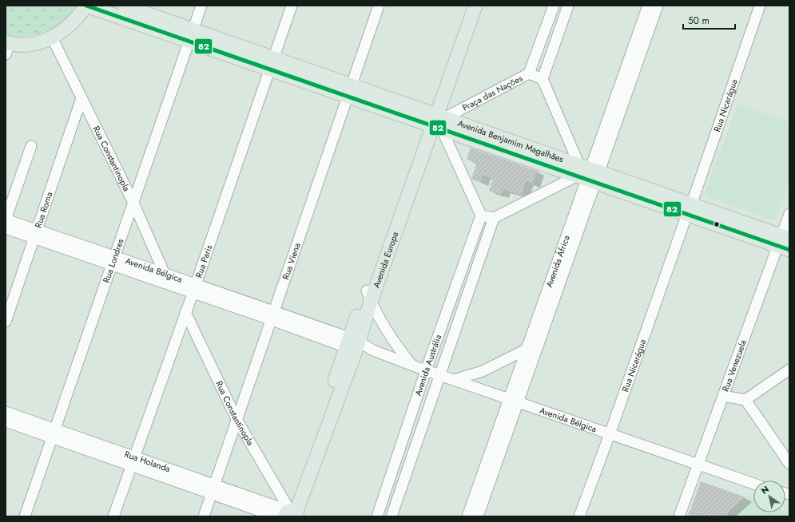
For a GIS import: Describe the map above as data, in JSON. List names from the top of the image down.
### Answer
{
  "streets": {
    "main road": ["Avenida Benjamim Magalhães", "Avenida Europa"],
    "street": [
      "Praça das Nações",
      "Rua Nicarágua",
      "Rua Constantinopla",
      "Rua Roma",
      "Rua Londres",
      "Rua Paris",
      "Rua Viena",
      "Avenida África",
      "Avenida Bélgica",
      "Avenida Austrália",
      "Rua Venezuela",
      "Rua Holanda"
    ]
  },
  "crossings": [
    ["Praça das Nações", "Avenida Benjamim Magalhães"],
    ["Praça das Nações", "Avenida Europa"],
    ["Rua Nicarágua", "Avenida Benjamim Magalhães"],
    ["Rua Nicarágua", "Avenida Bélgica"],
    ["Avenida Benjamim Magalhães", "Avenida Europa"],
    ["Avenida Benjamim Magalhães", "Rua Londres"],
    ["Avenida Benjamim Magalhães", "Rua Paris"],
    ["Avenida Benjamim Magalhães", "Rua Viena"],
    ["Avenida Benjamim Magalhães", "Avenida África"],
    ["Avenida Benjamim Magalhães", "Rua Venezuela"],
    ["Rua Constantinopla", "Rua Roma"],
    ["Rua Constantinopla", "Avenida Europa"],
    ["Rua Constantinopla", "Rua Londres"],
    ["Rua Constantinopla", "Rua Paris"],
    ["Rua Constantinopla", "Rua Viena"],
    ["Rua Constantinopla", "Avenida Bélgica"],
    ["Rua Constantinopla", "Rua Holanda"],
    ["Rua Roma", "Avenida Bélgica"],
    ["Avenida Europa", "Avenida Bélgica"],
    ["Avenida Europa", "Rua Holanda"],
    ["Rua Londres", "Avenida Bélgica"],
    ["Rua Londres", "Rua Holanda"],
    ["Rua Paris", "Avenida Bélgica"],
    ["Rua Paris", "Rua Holanda"],
    ["Rua Viena", "Avenida Bélgica"],
    ["Rua Viena", "Rua Holanda"],
    ["Avenida África", "Avenida Bélgica"],
    ["Avenida Bélgica", "Avenida Austrália"],
    ["Avenida Bélgica", "Rua Venezuela"]
  ],
  "lines": ["transit line 82"],
  "scale_bar": "50 m",
  "north": "top left"
}
